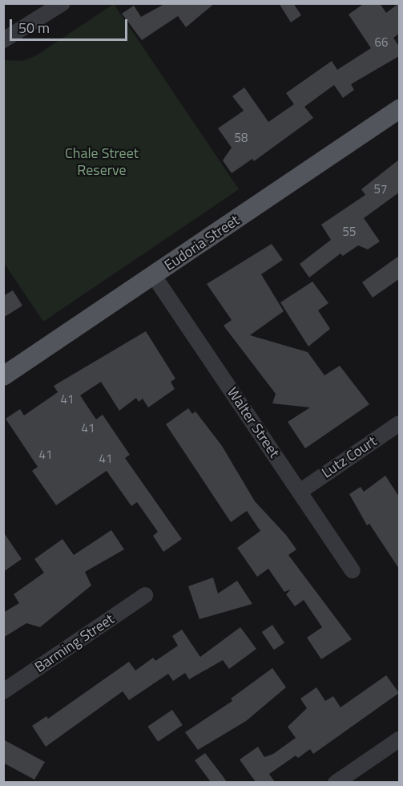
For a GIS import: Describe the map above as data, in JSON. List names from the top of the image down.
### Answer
{
  "streets": {
    "main road": ["Eudoria Street"],
    "street": ["Walter Street", "Lutz Court", "Barming Street"]
  },
  "crossings": [
    ["Eudoria Street", "Walter Street"],
    ["Walter Street", "Lutz Court"]
  ],
  "parks": ["Chale Street Reserve"],
  "house_numbers": [
    "66",
    "58",
    "57",
    "55",
    "41",
    "41",
    "41",
    "41"
  ],
  "scale_bar": "50 m"
}
